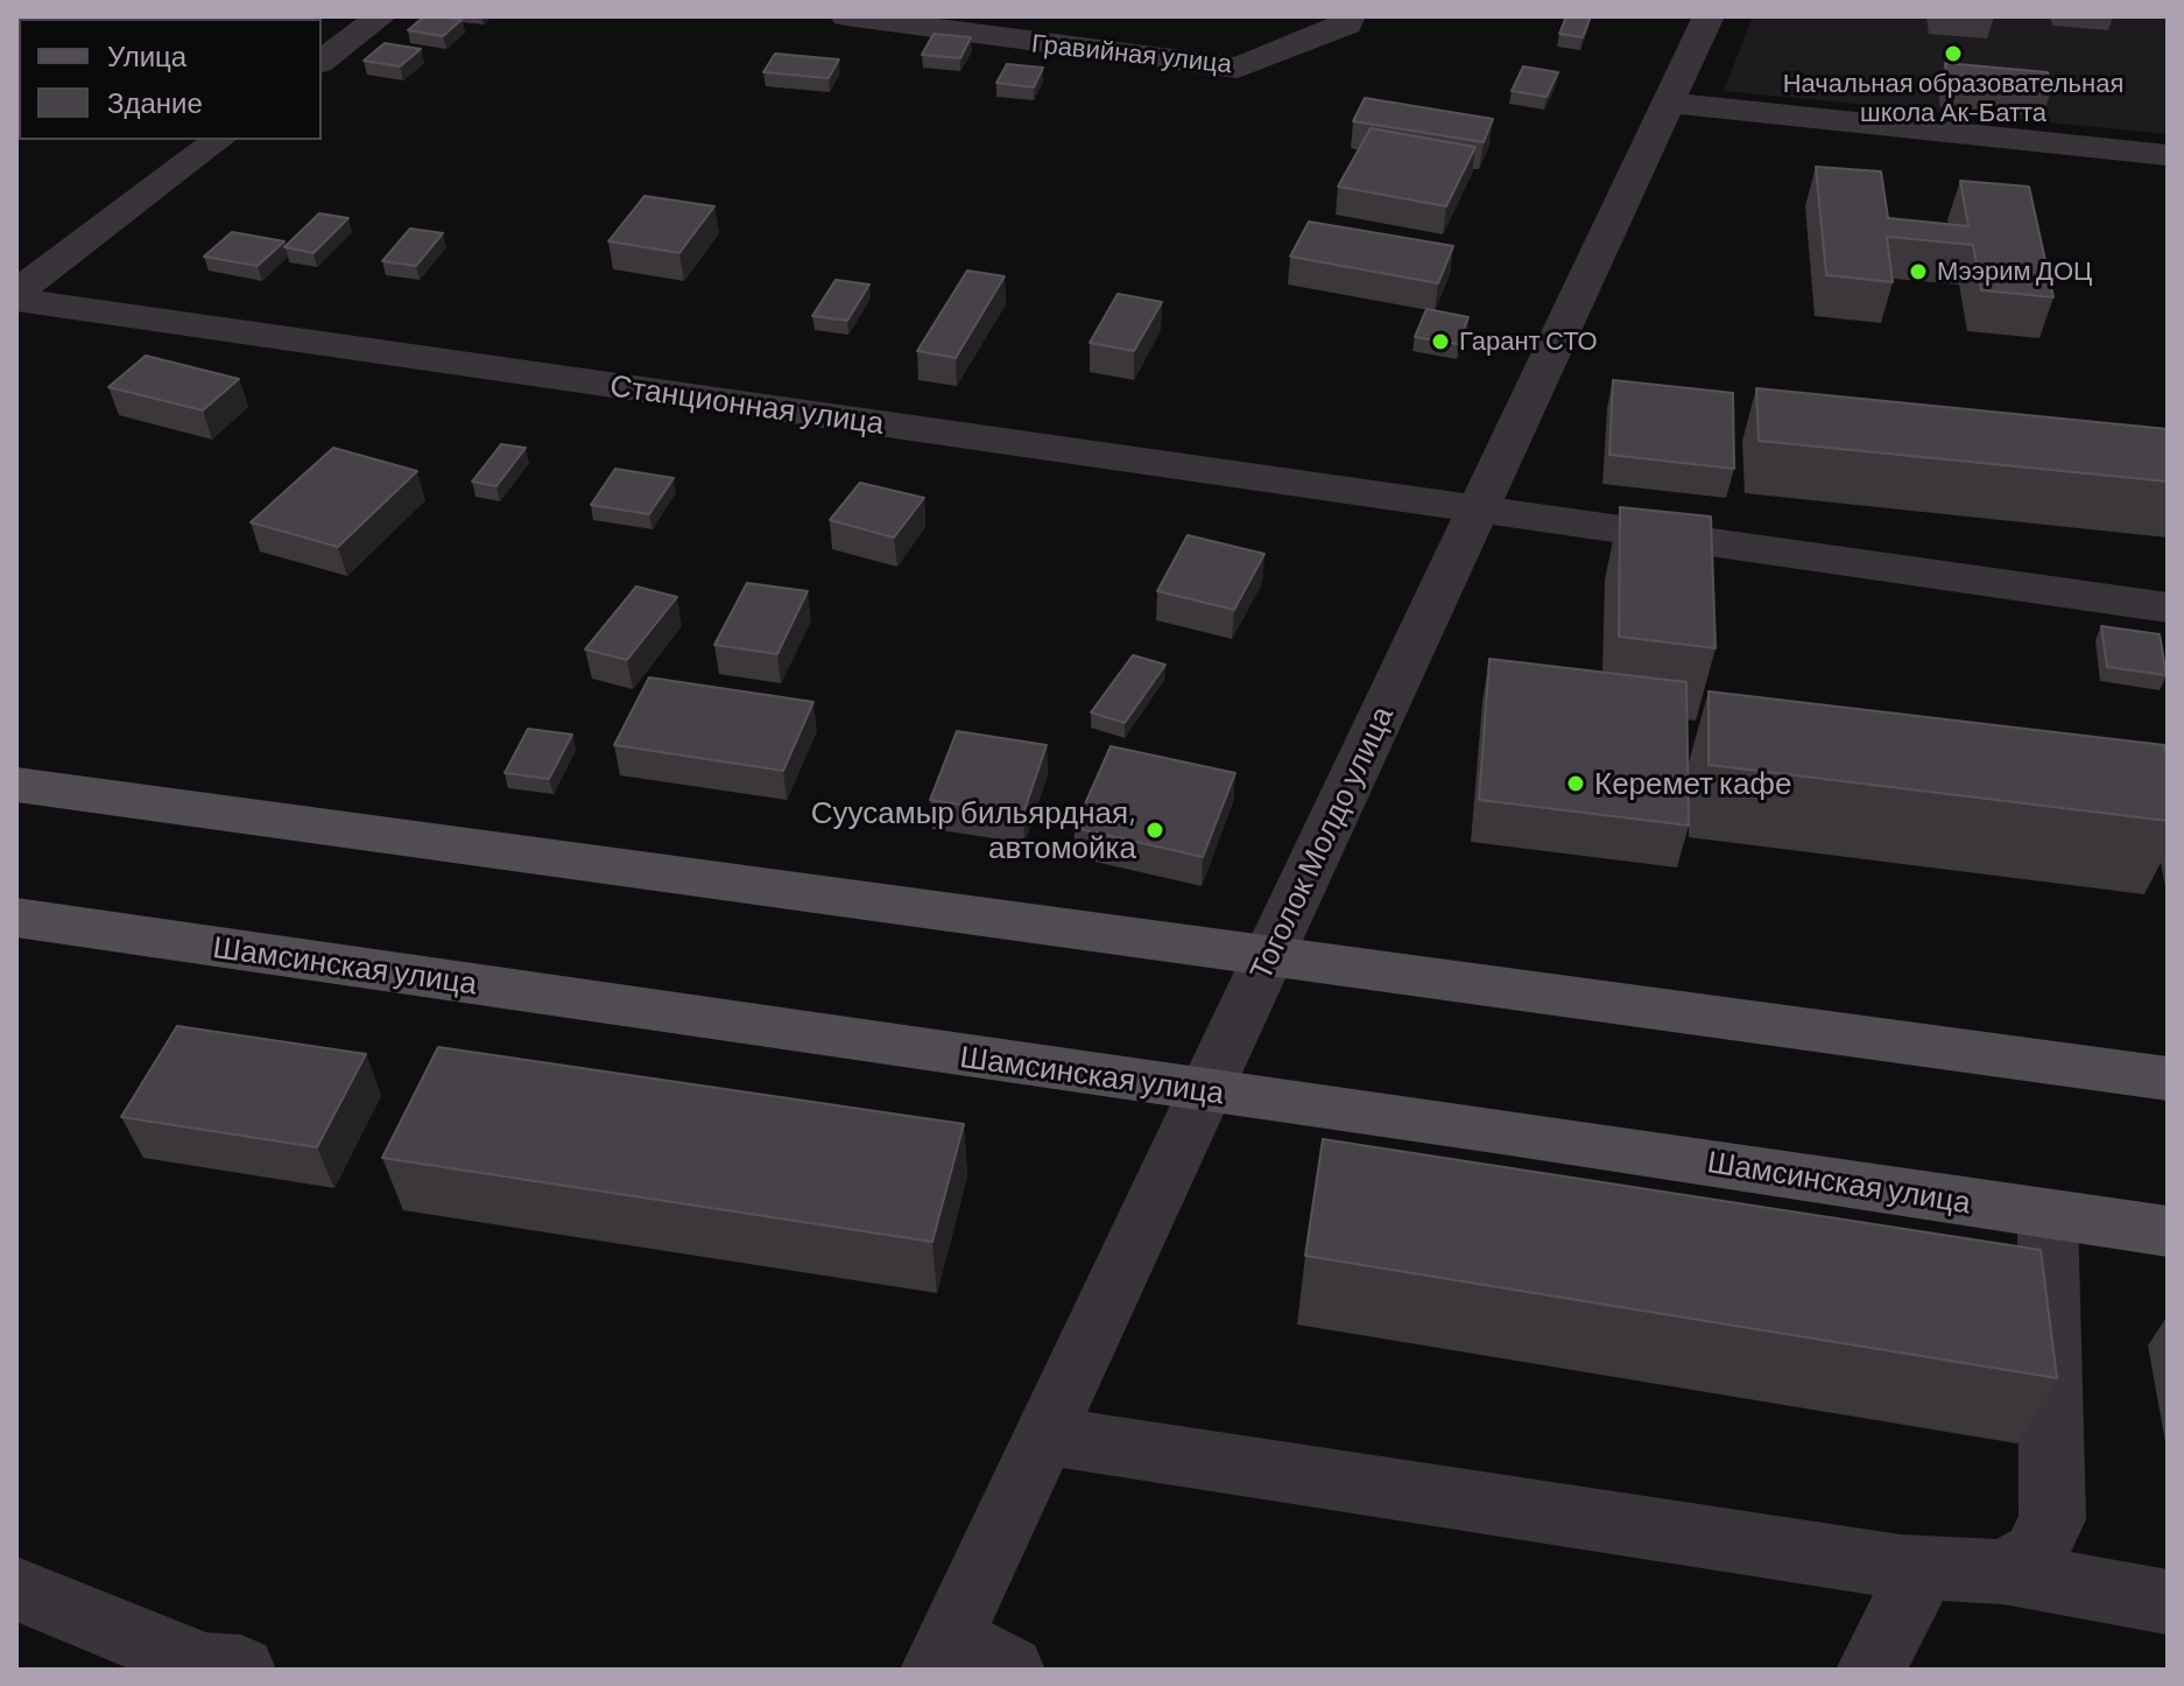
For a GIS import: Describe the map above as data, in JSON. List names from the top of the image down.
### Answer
{
  "streets": {
    "main road": ["Шамсинская улица"],
    "street": ["Гравийная улица", "Станционная улица", "Тоголок Молдо улица"]
  },
  "crossings": [
    ["Станционная улица", "Тоголок Молдо улица"],
    ["Тоголок Молдо улица", "Шамсинская улица"]
  ],
  "places": [
    "Начальная образовательная школа Ак-Батта",
    "Мээрим ДОЦ",
    "Гарант СТО",
    "Керемет кафе",
    "Суусамыр бильярдная, автомойка"
  ],
  "legend": ["Улица", "Здание"]
}
